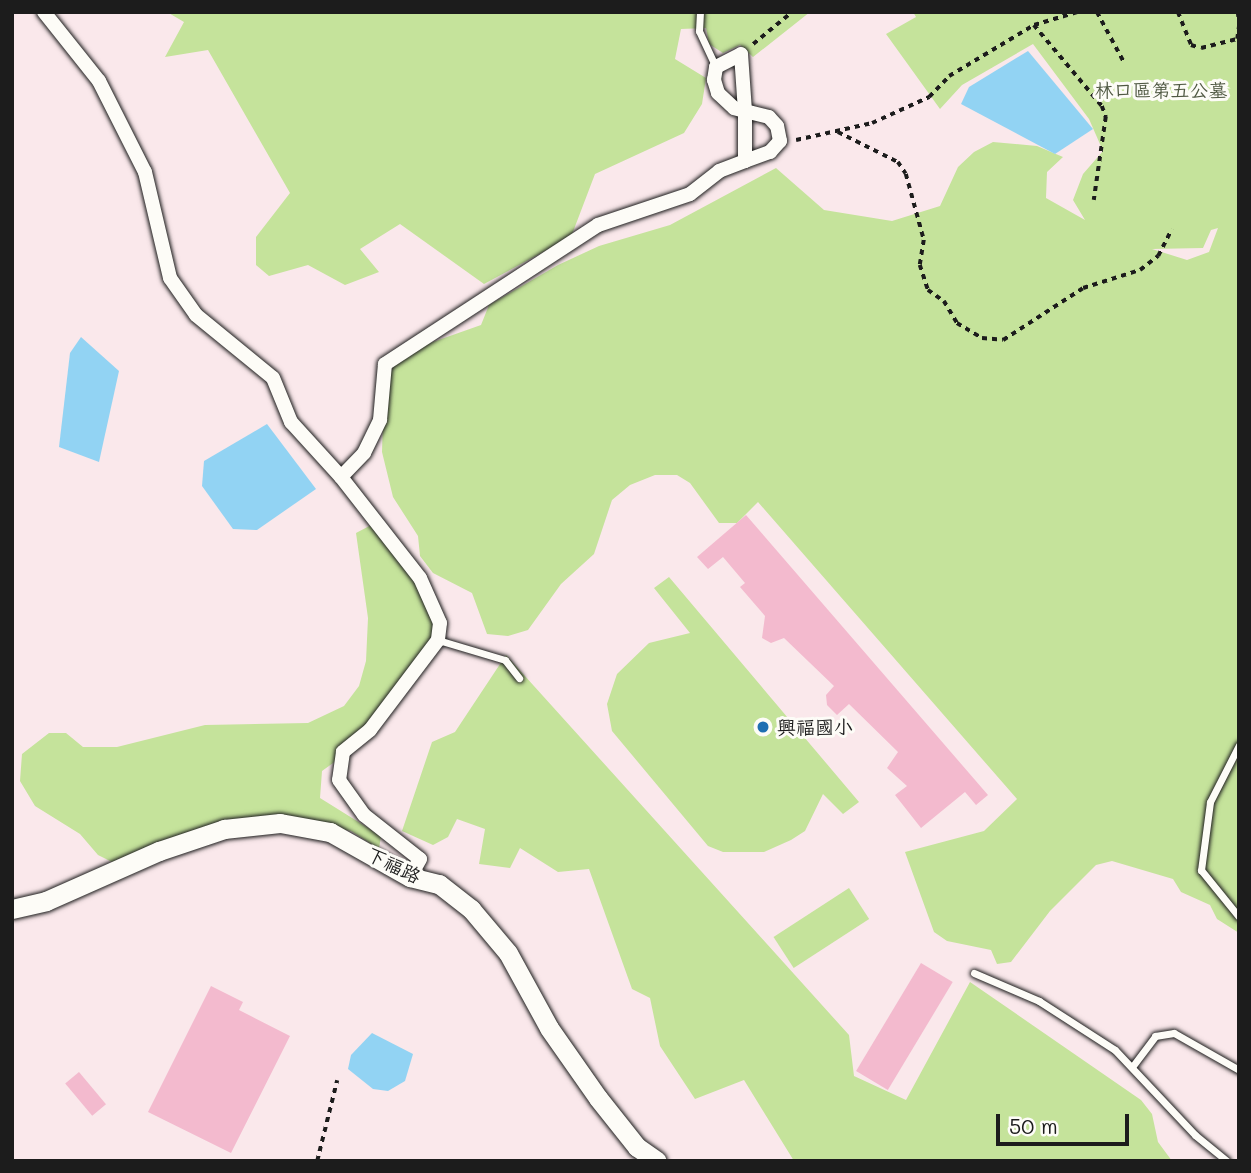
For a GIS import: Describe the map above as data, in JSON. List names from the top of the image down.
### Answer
{
  "streets": {
    "main road": ["下福路"]
  },
  "parks": ["林口區第五公墓"],
  "places": ["興福國小"],
  "scale_bar": "50 m"
}
